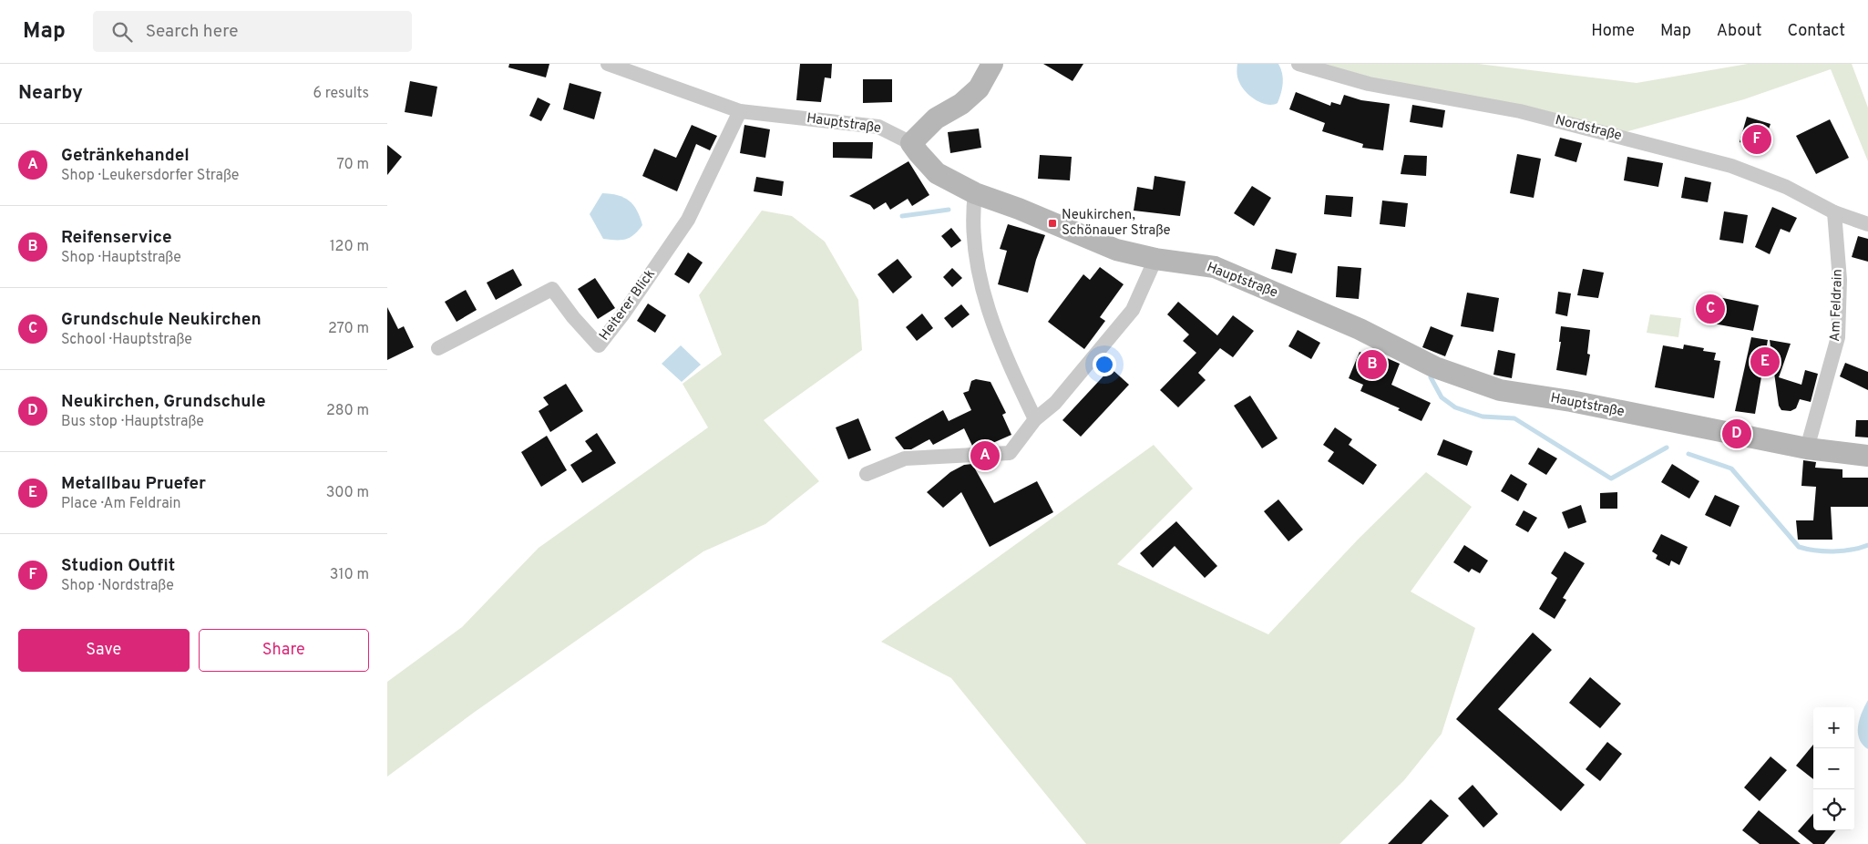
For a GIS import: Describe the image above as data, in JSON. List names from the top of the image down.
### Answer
{
  "streets": {
    "street": [
      "Hauptstraße",
      "Nordstraße",
      "Heiterer Blick",
      "Am Feldrain"
    ]
  },
  "crossings": [
    ["Hauptstraße", "Heiterer Blick"],
    ["Hauptstraße", "Am Feldrain"],
    ["Nordstraße", "Am Feldrain"]
  ],
  "places": {
    "transit": ["Neukirchen, Schönauer Straße"]
  },
  "page": {
    "header": "Map",
    "search": "Search here",
    "nav": [
      "Home",
      "Map",
      "About",
      "Contact"
    ],
    "heading": ["Nearby", "6 results"],
    "list": [
      {
        "mark": "A",
        "name": "Getränkehandel",
        "note": "Shop · Leukersdorfer Straße",
        "value": "70 m"
      },
      {
        "mark": "B",
        "name": "Reifenservice",
        "note": "Shop · Hauptstraße",
        "value": "120 m"
      },
      {
        "mark": "C",
        "name": "Grundschule Neukirchen",
        "note": "School · Hauptstraße",
        "value": "270 m"
      },
      {
        "mark": "D",
        "name": "Neukirchen, Grundschule",
        "note": "Bus stop · Hauptstraße",
        "value": "280 m"
      },
      {
        "mark": "E",
        "name": "Metallbau Pruefer",
        "note": "Place · Am Feldrain",
        "value": "300 m"
      },
      {
        "mark": "F",
        "name": "Studion Outfit",
        "note": "Shop · Nordstraße",
        "value": "310 m"
      }
    ],
    "pins": [
      "F",
      "C",
      "E",
      "B",
      "D",
      "A"
    ],
    "buttons": ["Save", "Share"],
    "map_buttons": ["+", "−"]
  }
}
